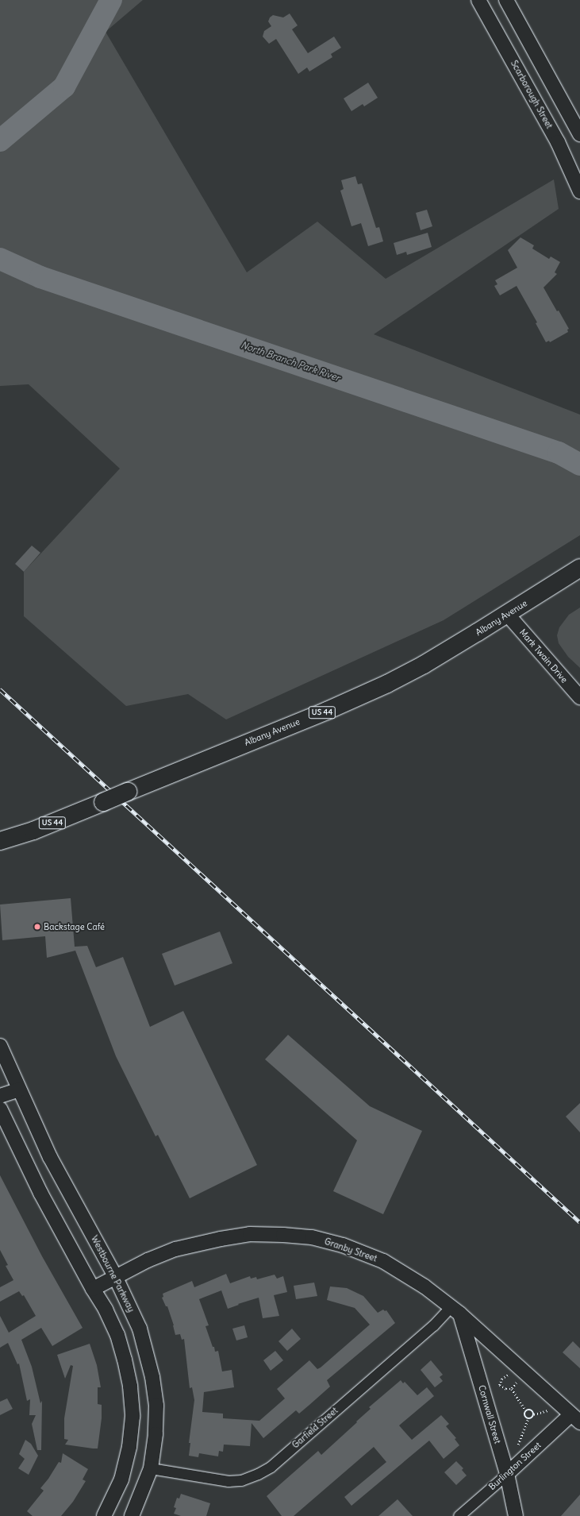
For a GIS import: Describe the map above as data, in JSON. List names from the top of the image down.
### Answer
{
  "streets": {
    "highway": ["Albany Avenue", "US 44"],
    "main road": [
      "Scarborough Street",
      "Mark Twain Drive",
      "Granby Street",
      "Westbourne Parkway",
      "Cornwall Street",
      "Burlington Street"
    ],
    "street": ["Garfield Street"]
  },
  "crossings": [
    ["Albany Avenue", "Mark Twain Drive"],
    ["Granby Street", "Westbourne Parkway"],
    ["Granby Street", "Cornwall Street"],
    ["Granby Street", "Garfield Street"],
    ["Granby Street", "Burlington Street"],
    ["Westbourne Parkway", "Garfield Street"],
    ["Cornwall Street", "Garfield Street"],
    ["Cornwall Street", "Burlington Street"]
  ],
  "water": ["North Branch Park River"],
  "places": ["Backstage Café"]
}
